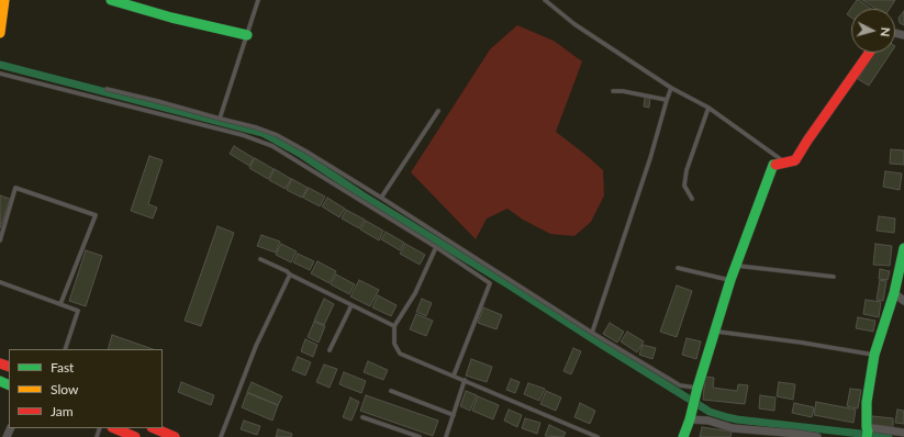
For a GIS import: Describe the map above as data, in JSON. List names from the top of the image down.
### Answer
{
  "legend": ["Fast", "Slow", "Jam"],
  "north": "right"
}
